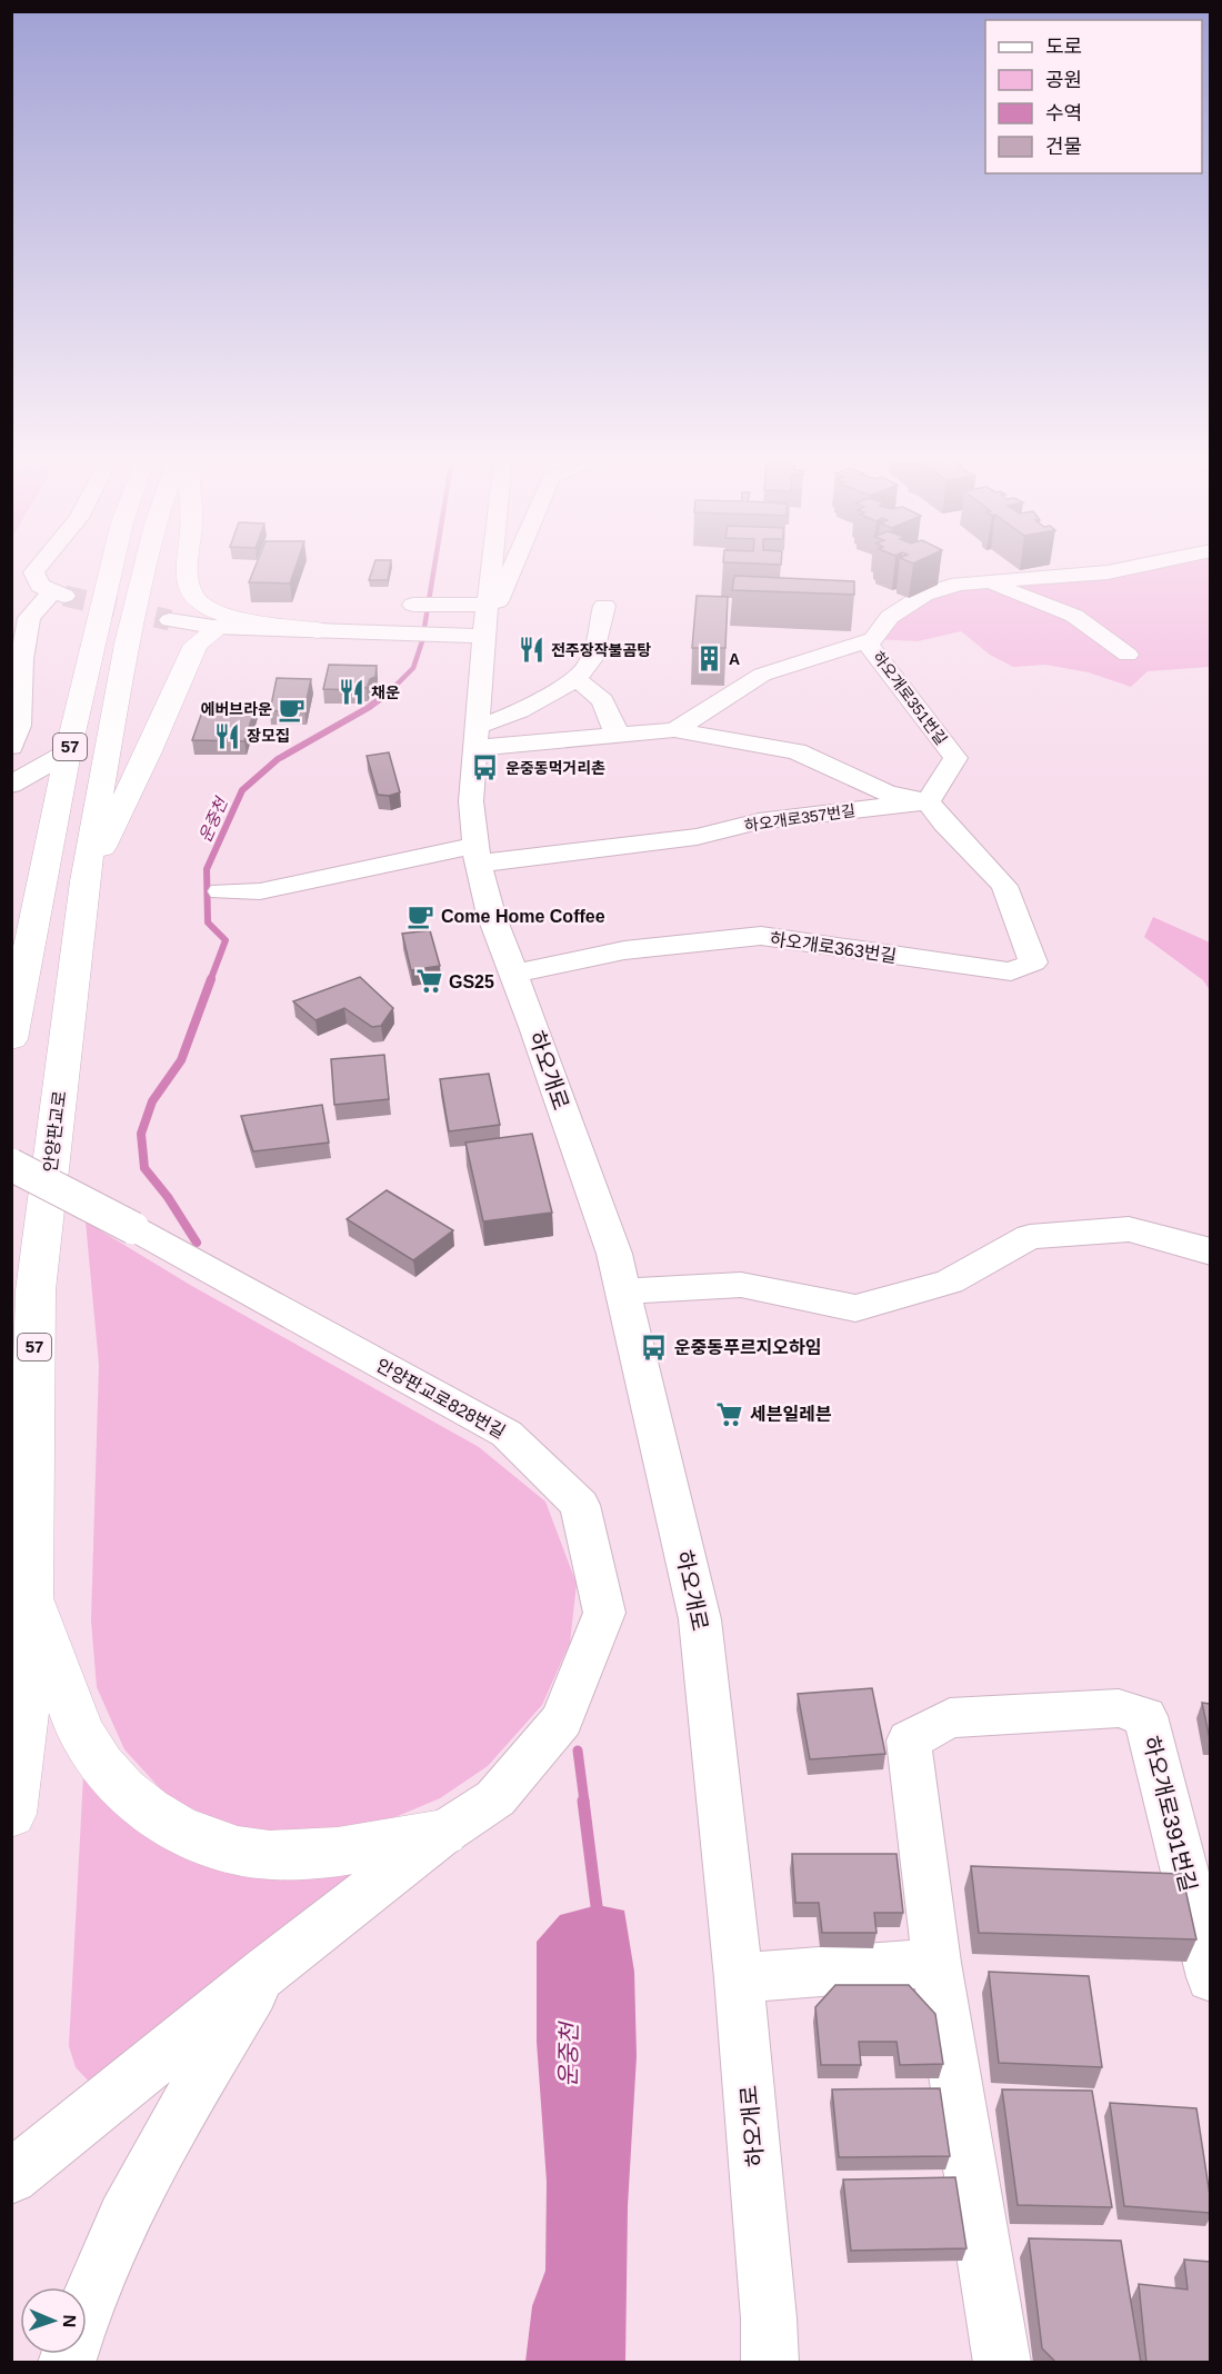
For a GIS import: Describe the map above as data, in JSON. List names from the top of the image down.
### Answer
{
  "streets": {
    "main road": ["57", "안양판교로"],
    "street": [
      "하오개로351번길",
      "하오개로357번길",
      "하오개로363번길",
      "하오개로",
      "안양판교로828번길",
      "하오개로391번길"
    ]
  },
  "crossings": [
    ["하오개로351번길", "하오개로357번길"],
    ["하오개로351번길", "하오개로363번길"],
    ["하오개로351번길", "하오개로"],
    ["하오개로357번길", "하오개로363번길"],
    ["하오개로357번길", "하오개로"],
    ["하오개로363번길", "하오개로"]
  ],
  "water": ["운중천"],
  "places": {
    "restaurant": ["전주장작불곰탕", "채운", "장모집"],
    "building": ["A"],
    "cafe": ["에버브라운", "Come Home Coffee"],
    "bus stop": ["운중동먹거리촌", "운중동푸르지오하임"],
    "supermarket": ["GS25", "세븐일레븐"]
  },
  "legend": [
    "도로",
    "공원",
    "수역",
    "건물"
  ],
  "north": "right"
}
